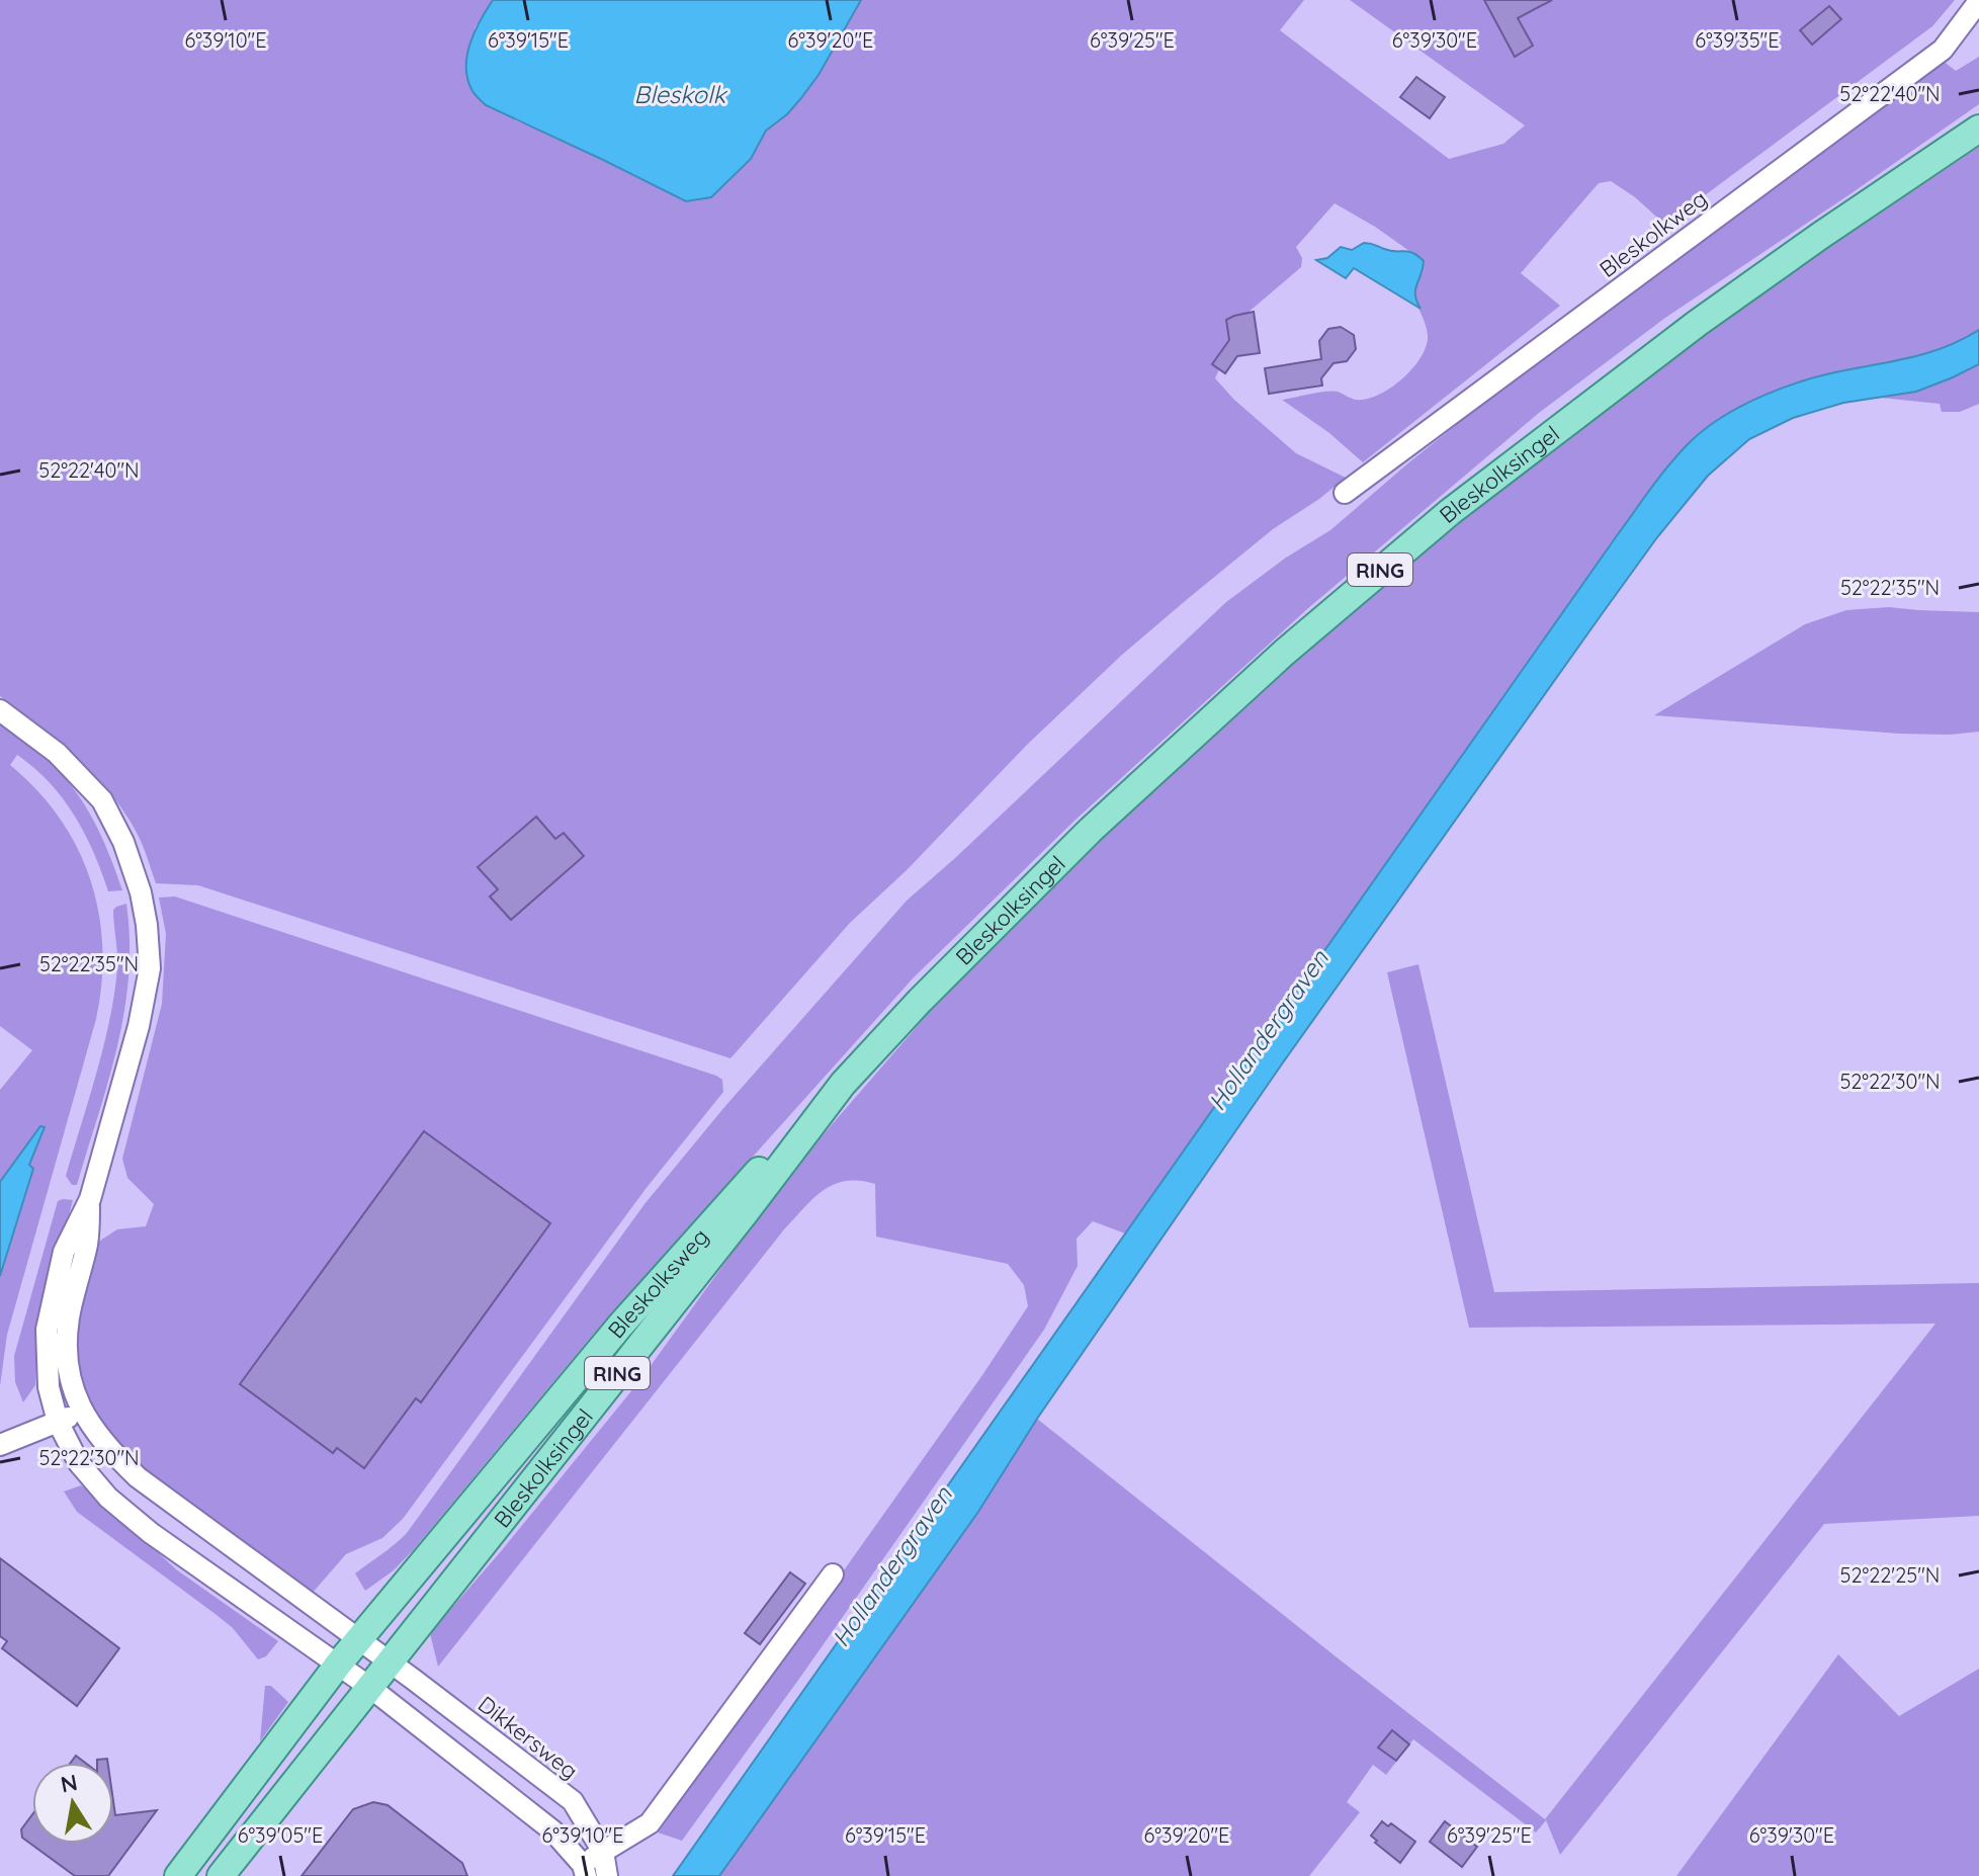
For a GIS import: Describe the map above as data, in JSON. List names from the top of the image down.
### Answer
{
  "streets": {
    "main road": ["Bleskolksingel", "RING", "Bleskolksweg"],
    "street": ["Bleskolkweg", "Dikkersweg"]
  },
  "crossings": [
    ["Bleskolksingel", "Bleskolksweg"],
    ["Bleskolksingel", "Dikkersweg"],
    ["RING", "Bleskolksweg"],
    ["RING", "Dikkersweg"],
    ["Bleskolksweg", "Dikkersweg"]
  ],
  "water": ["Bleskolk", "Hollandergraven"],
  "north": "top",
  "coordinates": [
    "6°39'10\"E",
    "6°39'15\"E",
    "6°39'20\"E",
    "6°39'25\"E",
    "6°39'30\"E",
    "6°39'35\"E",
    "52°22'40\"N",
    "52°22'35\"N",
    "52°22'30\"N",
    "52°22'25\"N",
    "6°39'05\"E"
  ]
}
